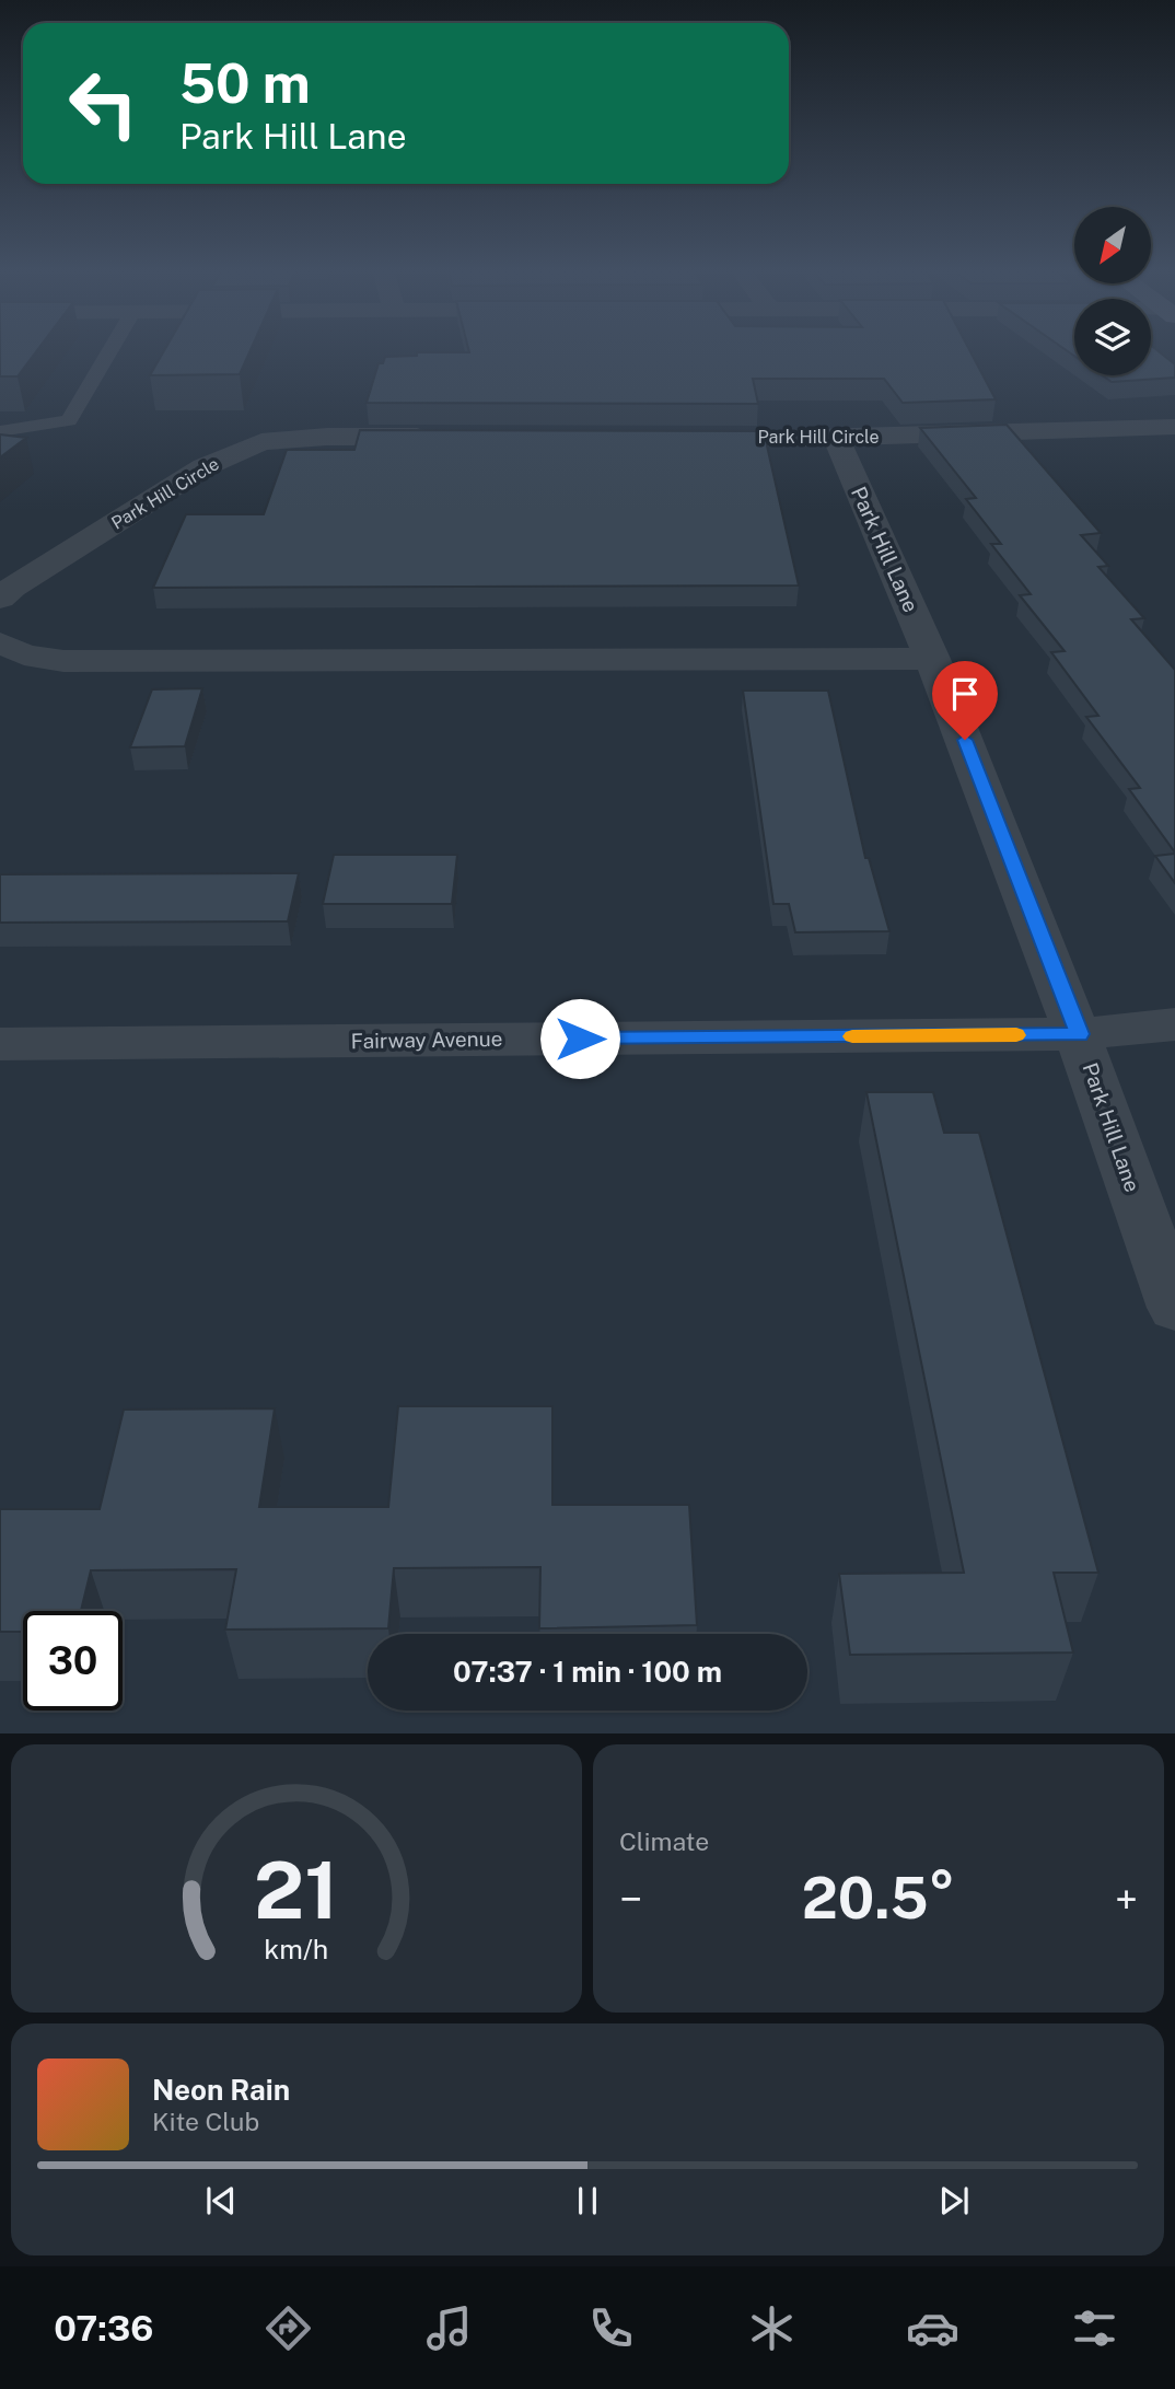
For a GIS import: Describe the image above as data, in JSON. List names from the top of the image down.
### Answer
{
  "streets": {
    "street": ["Park Hill Circle", "Park Hill Lane", "Fairway Avenue"]
  },
  "crossings": [
    ["Park Hill Circle", "Park Hill Lane"],
    ["Park Hill Lane", "Fairway Avenue"]
  ],
  "north": "bottom left",
  "page": {
    "turn": ["50 m", "Park Hill Lane"],
    "limit": "30",
    "trip": "07:37 · 1 min · 100 m",
    "tile": "Climate",
    "heat": ["−", "20.5°", "+"],
    "song": ["Neon Rain", "Kite Club"],
    "tabs": "07:36",
    "gauge": ["21", "km/h"]
  }
}
